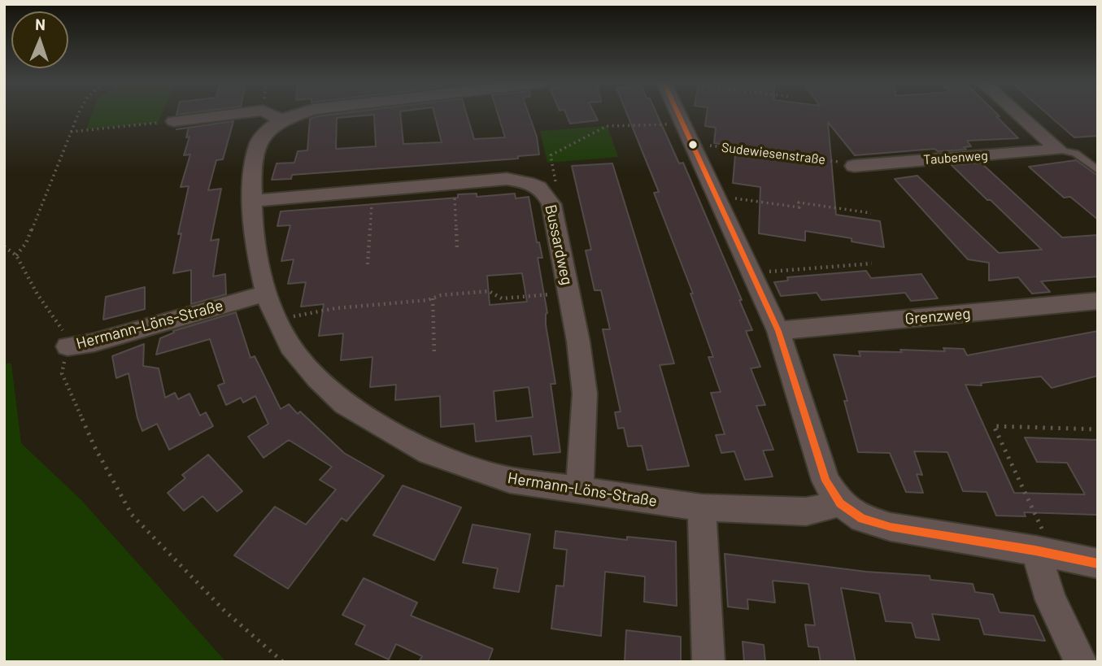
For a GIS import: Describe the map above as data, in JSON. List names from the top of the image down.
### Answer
{
  "streets": {
    "street": [
      "Sudewiesenstraße",
      "Taubenweg",
      "Bussardweg",
      "Grenzweg",
      "Hermann-Löns-Straße"
    ]
  },
  "crossings": [
    ["Sudewiesenstraße", "Taubenweg"],
    ["Sudewiesenstraße", "Grenzweg"],
    ["Sudewiesenstraße", "Hermann-Löns-Straße"],
    ["Bussardweg", "Hermann-Löns-Straße"]
  ],
  "north": "top"
}
